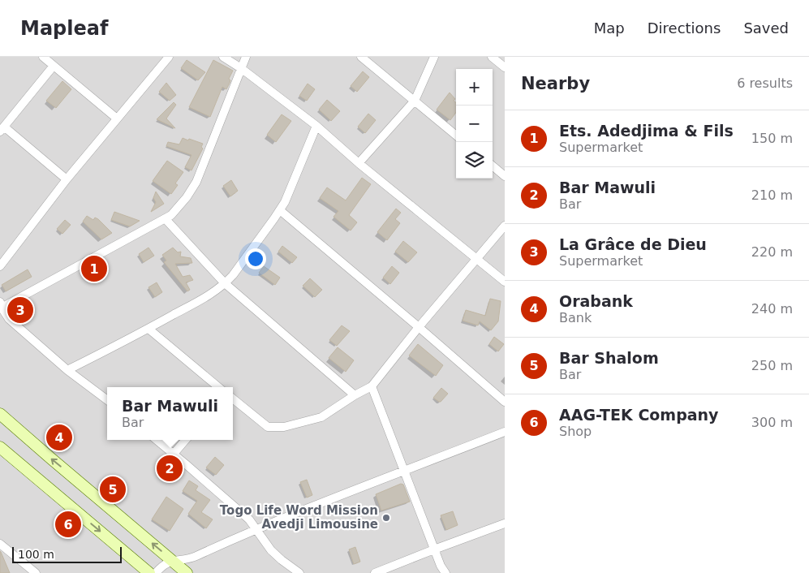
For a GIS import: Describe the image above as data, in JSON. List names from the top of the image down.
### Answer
{
  "places": ["Togo Life Word Mission Avedji Limousine"],
  "scale_bar": "100 m",
  "page": {
    "header": "Mapleaf",
    "nav": ["Map", "Directions", "Saved"],
    "heading": ["Nearby", "6 results"],
    "map_buttons": ["+", "−"],
    "list": [
      {
        "mark": "1",
        "name": "Ets. Adedjima & Fils",
        "note": "Supermarket",
        "value": "150 m"
      },
      {
        "mark": "2",
        "name": "Bar Mawuli",
        "note": "Bar",
        "value": "210 m"
      },
      {
        "mark": "3",
        "name": "La Grâce de Dieu",
        "note": "Supermarket",
        "value": "220 m"
      },
      {
        "mark": "4",
        "name": "Orabank",
        "note": "Bank",
        "value": "240 m"
      },
      {
        "mark": "5",
        "name": "Bar Shalom",
        "note": "Bar",
        "value": "250 m"
      },
      {
        "mark": "6",
        "name": "AAG-TEK Company",
        "note": "Shop",
        "value": "300 m"
      }
    ],
    "pins": [
      "1",
      "3",
      "4",
      "2",
      "5",
      "6"
    ],
    "popup": ["Bar Mawuli", "Bar"],
    "scale": "100 m"
  }
}
